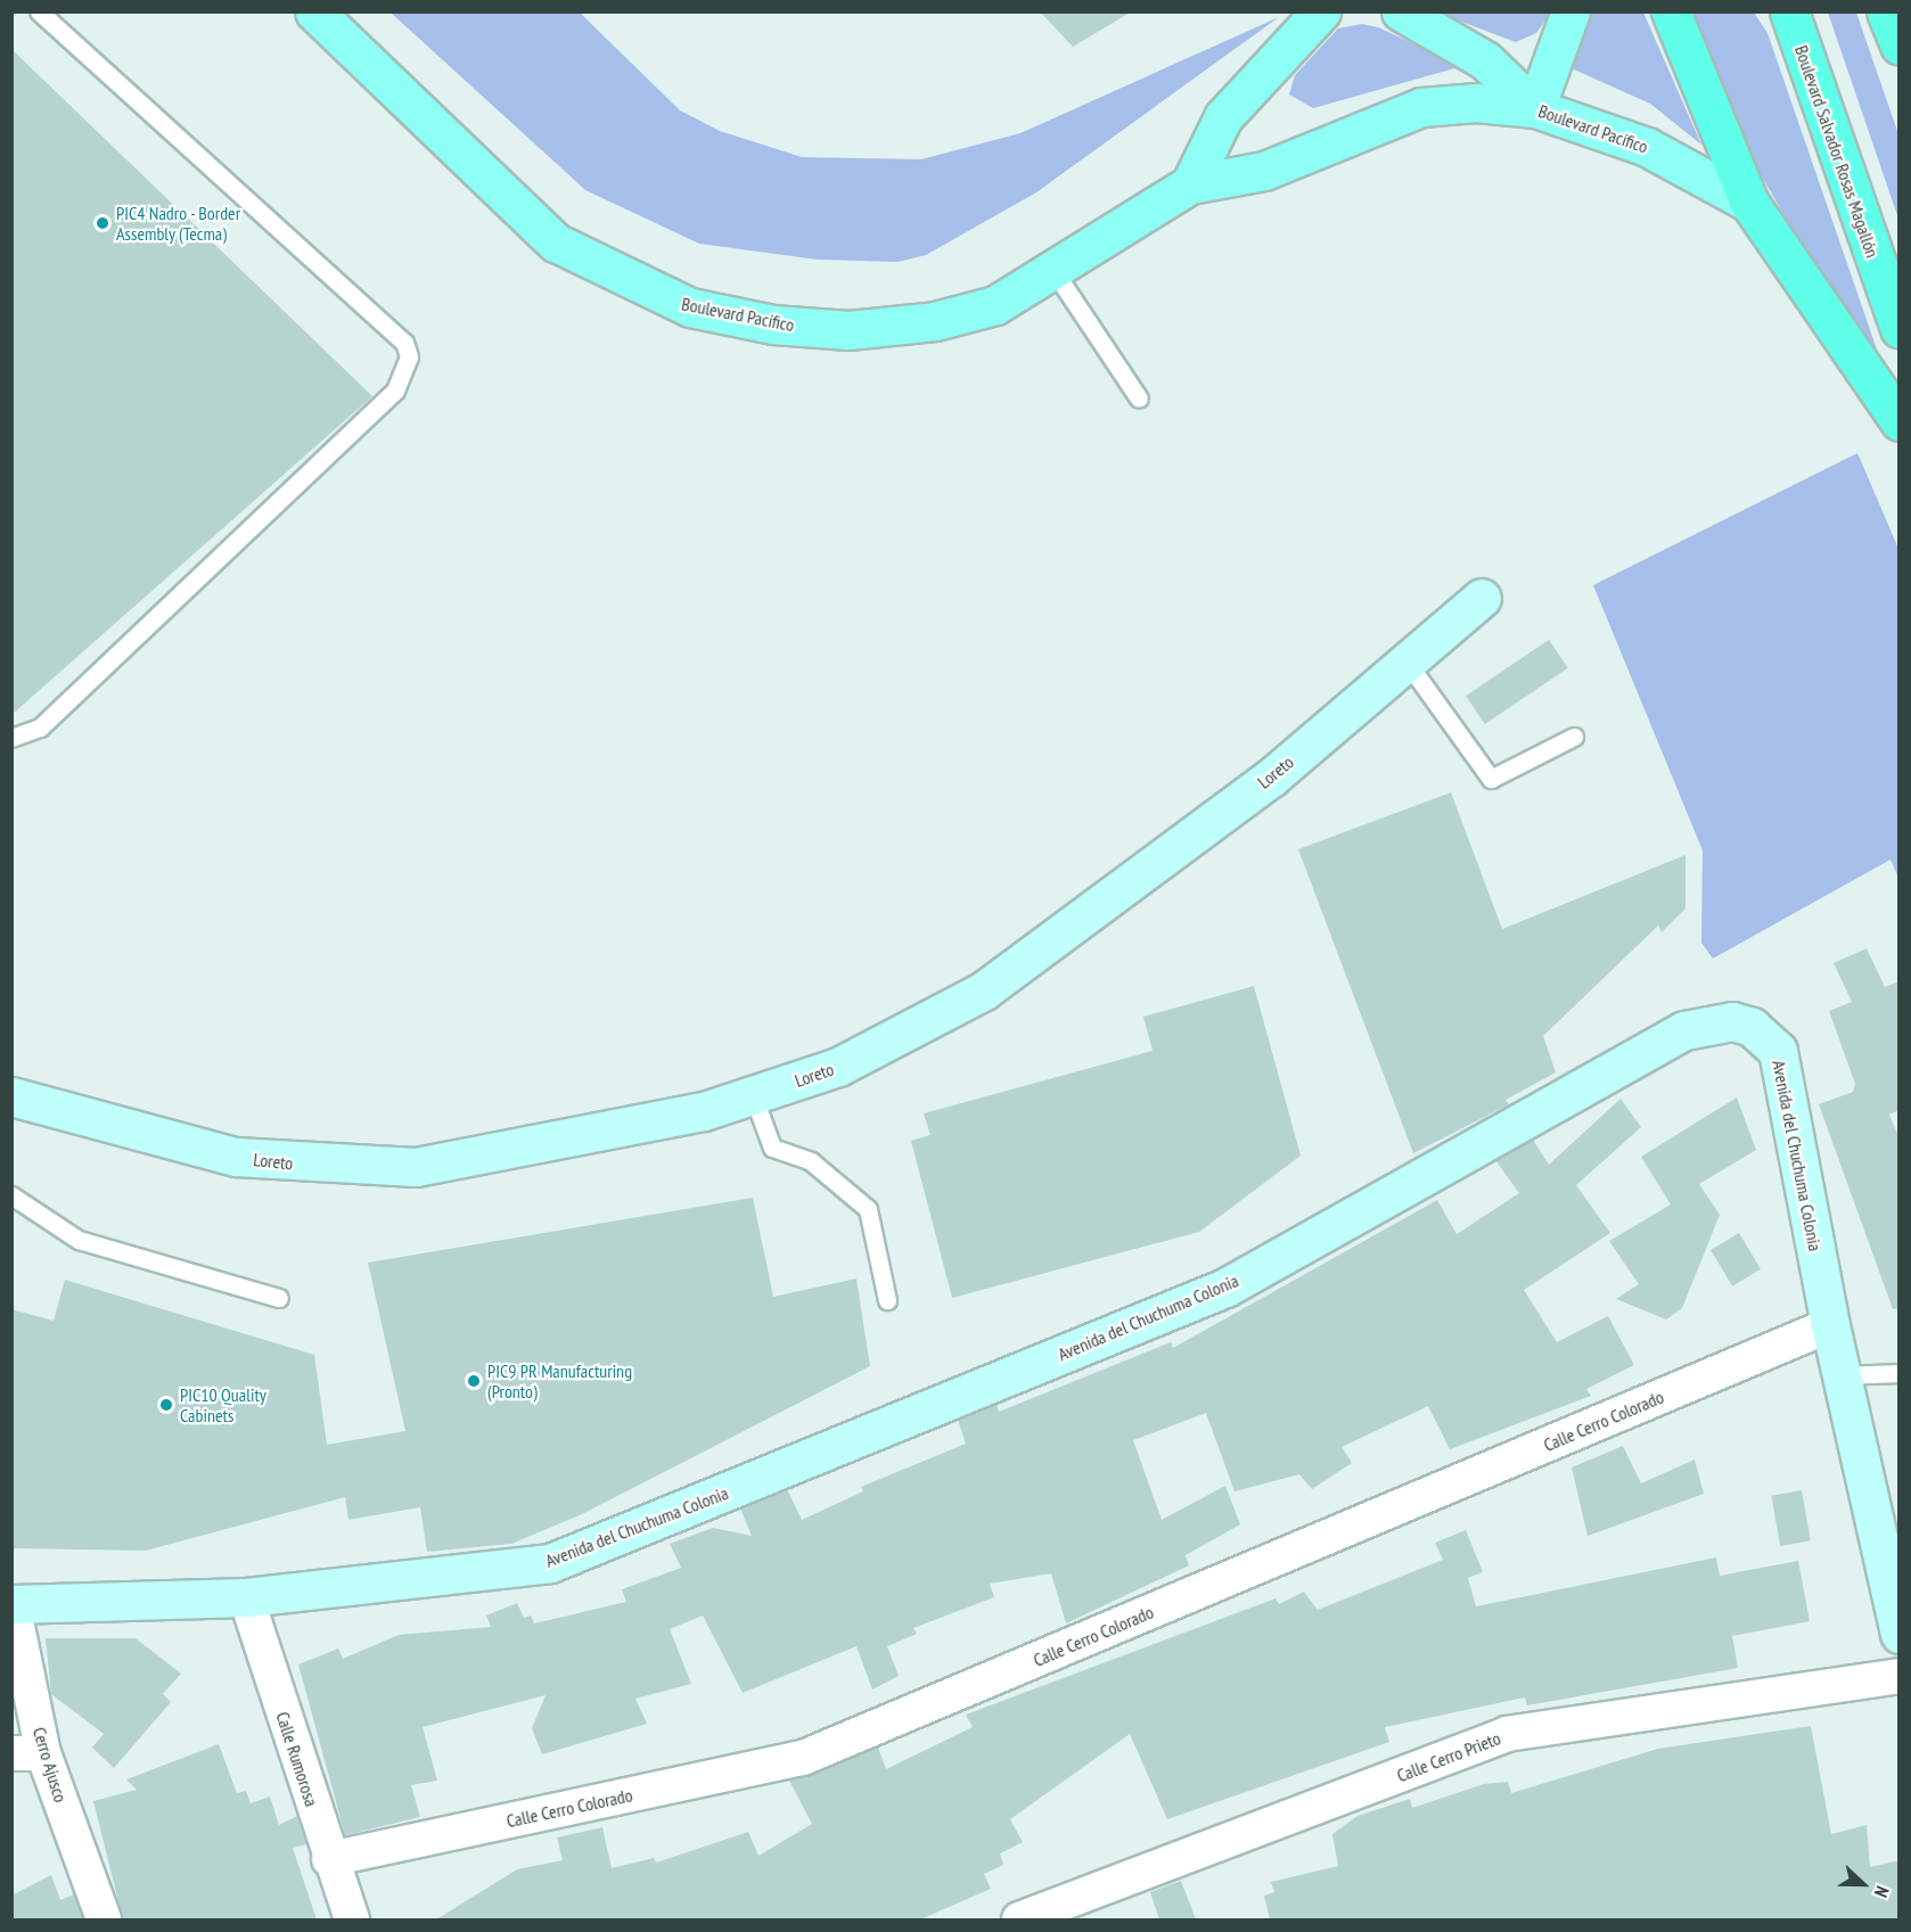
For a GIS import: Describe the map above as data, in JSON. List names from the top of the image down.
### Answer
{
  "streets": {
    "highway": ["Boulevard Salvador Rosas Magallón"],
    "main road": ["Boulevard Pacífico"],
    "street": [
      "Loreto",
      "Avenida del Chuchuma Colonia",
      "Calle Cerro Colorado",
      "Calle Cerro Prieto",
      "Calle Rumorosa",
      "Cerro Ajusco"
    ]
  },
  "crossings": [
    ["Avenida del Chuchuma Colonia", "Calle Cerro Colorado"],
    ["Avenida del Chuchuma Colonia", "Calle Rumorosa"],
    ["Avenida del Chuchuma Colonia", "Cerro Ajusco"],
    ["Calle Cerro Colorado", "Calle Rumorosa"]
  ],
  "places": ["PIC4 Nadro - Border Assembly (Tecma)", "PIC9 PR Manufacturing (Pronto)", "PIC10 Quality Cabinets"],
  "north": "right"
}
